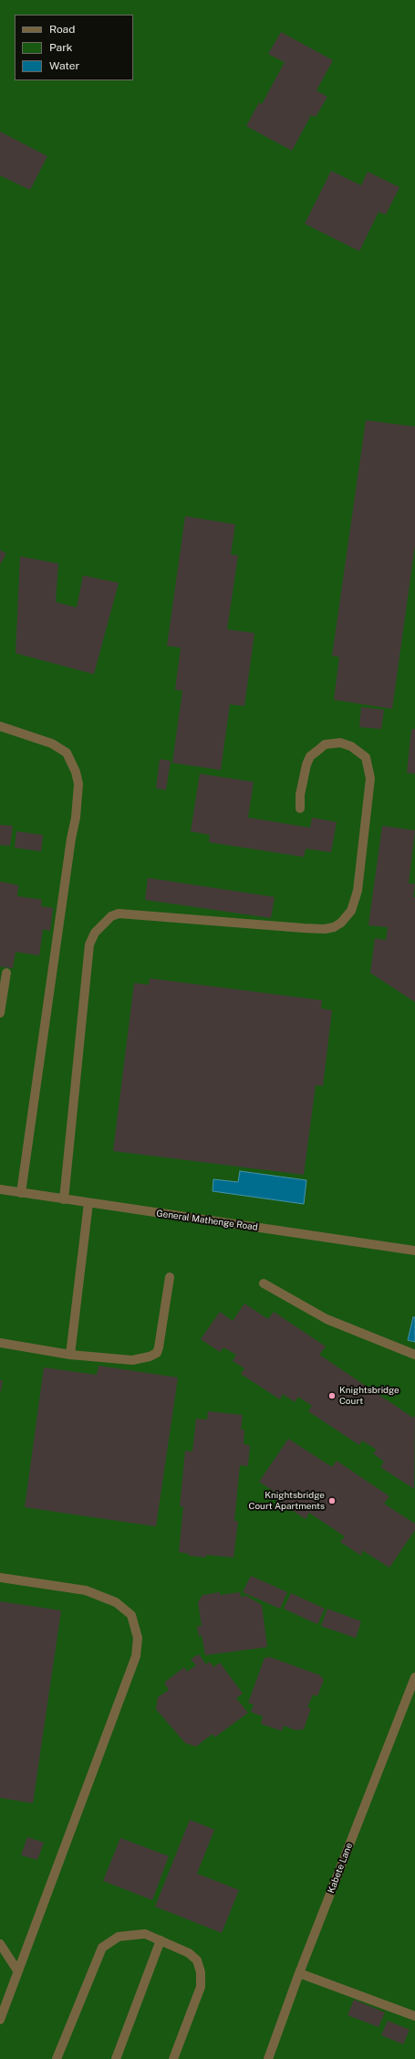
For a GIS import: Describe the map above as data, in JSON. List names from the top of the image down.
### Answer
{
  "streets": {
    "street": ["General Mathenge Road", "Kabete Lane"]
  },
  "places": ["Knightsbridge Court", "Knightsbridge Court Apartments"],
  "legend": ["Road", "Park", "Water"]
}
